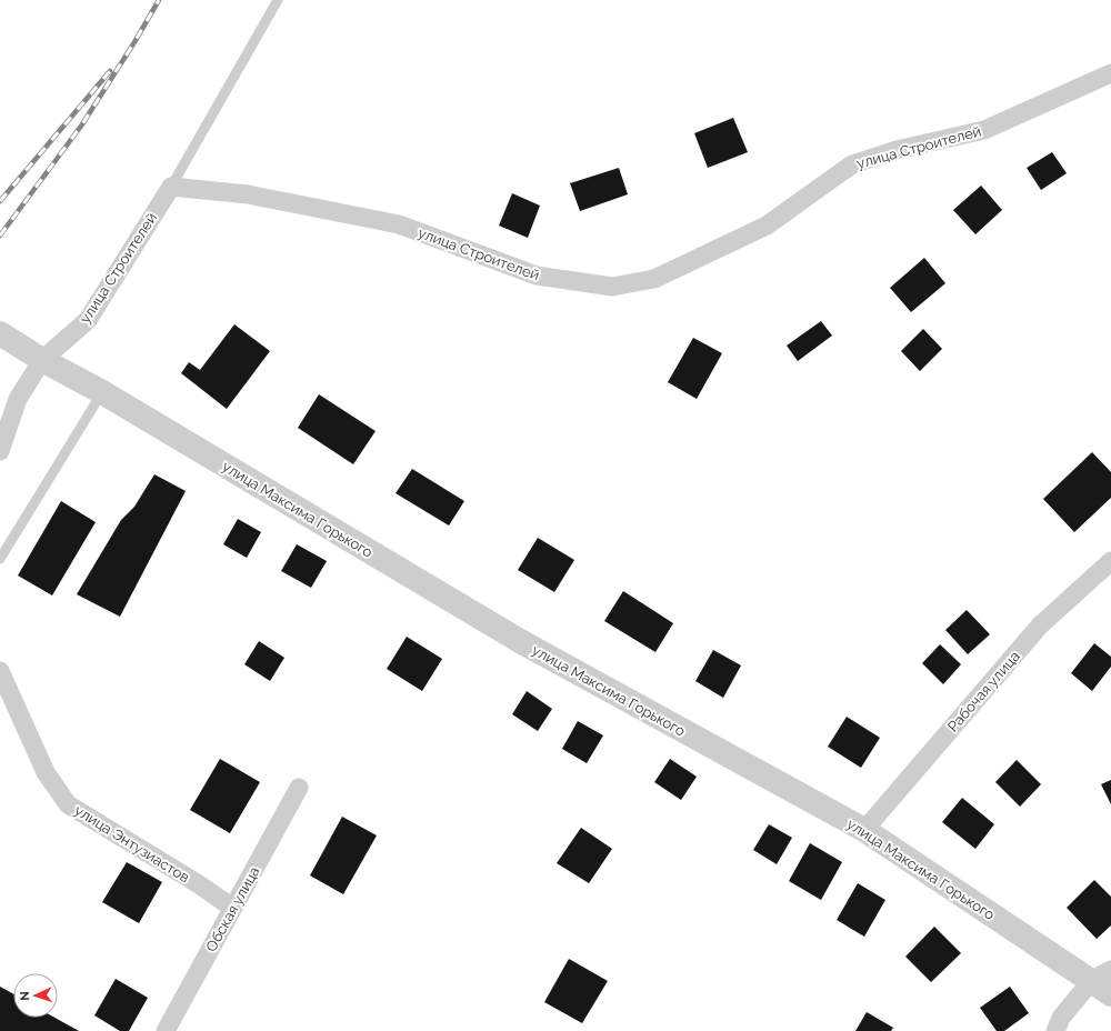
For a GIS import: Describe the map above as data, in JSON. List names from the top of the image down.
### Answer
{
  "streets": {
    "street": [
      "улица Строителей",
      "улица Максима Горького",
      "Рабочая улица",
      "улица Энтузиастов",
      "Обская улица"
    ]
  },
  "crossings": [
    ["улица Строителей", "улица Максима Горького"],
    ["улица Максима Горького", "Рабочая улица"],
    ["улица Энтузиастов", "Обская улица"]
  ],
  "north": "left"
}
